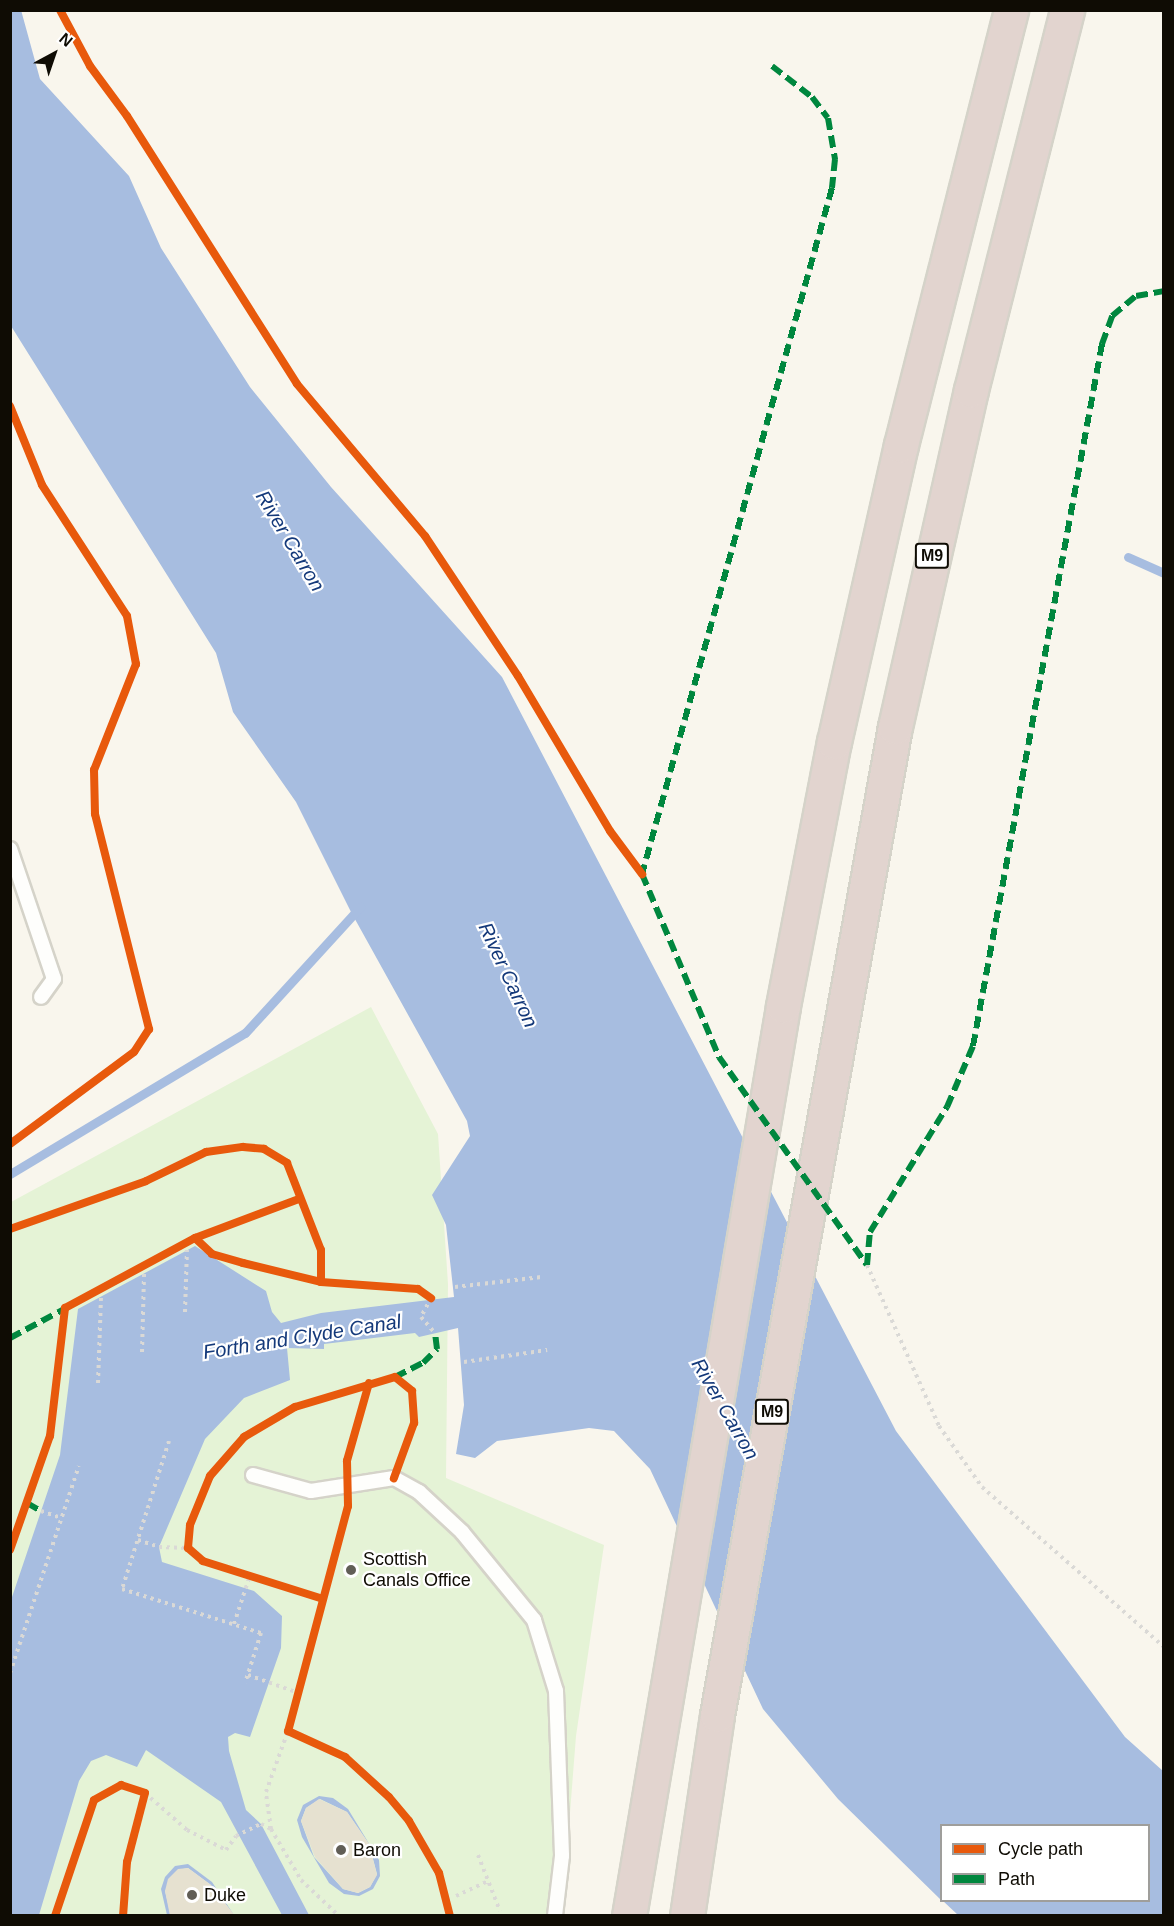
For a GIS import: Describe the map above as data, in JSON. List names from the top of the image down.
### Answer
{
  "streets": {
    "highway": ["M9"]
  },
  "water": ["River Carron", "Forth and Clyde Canal"],
  "places": ["Scottish Canals Office", "Baron", "Duke"],
  "legend": ["Cycle path", "Path"],
  "north": "top right"
}
